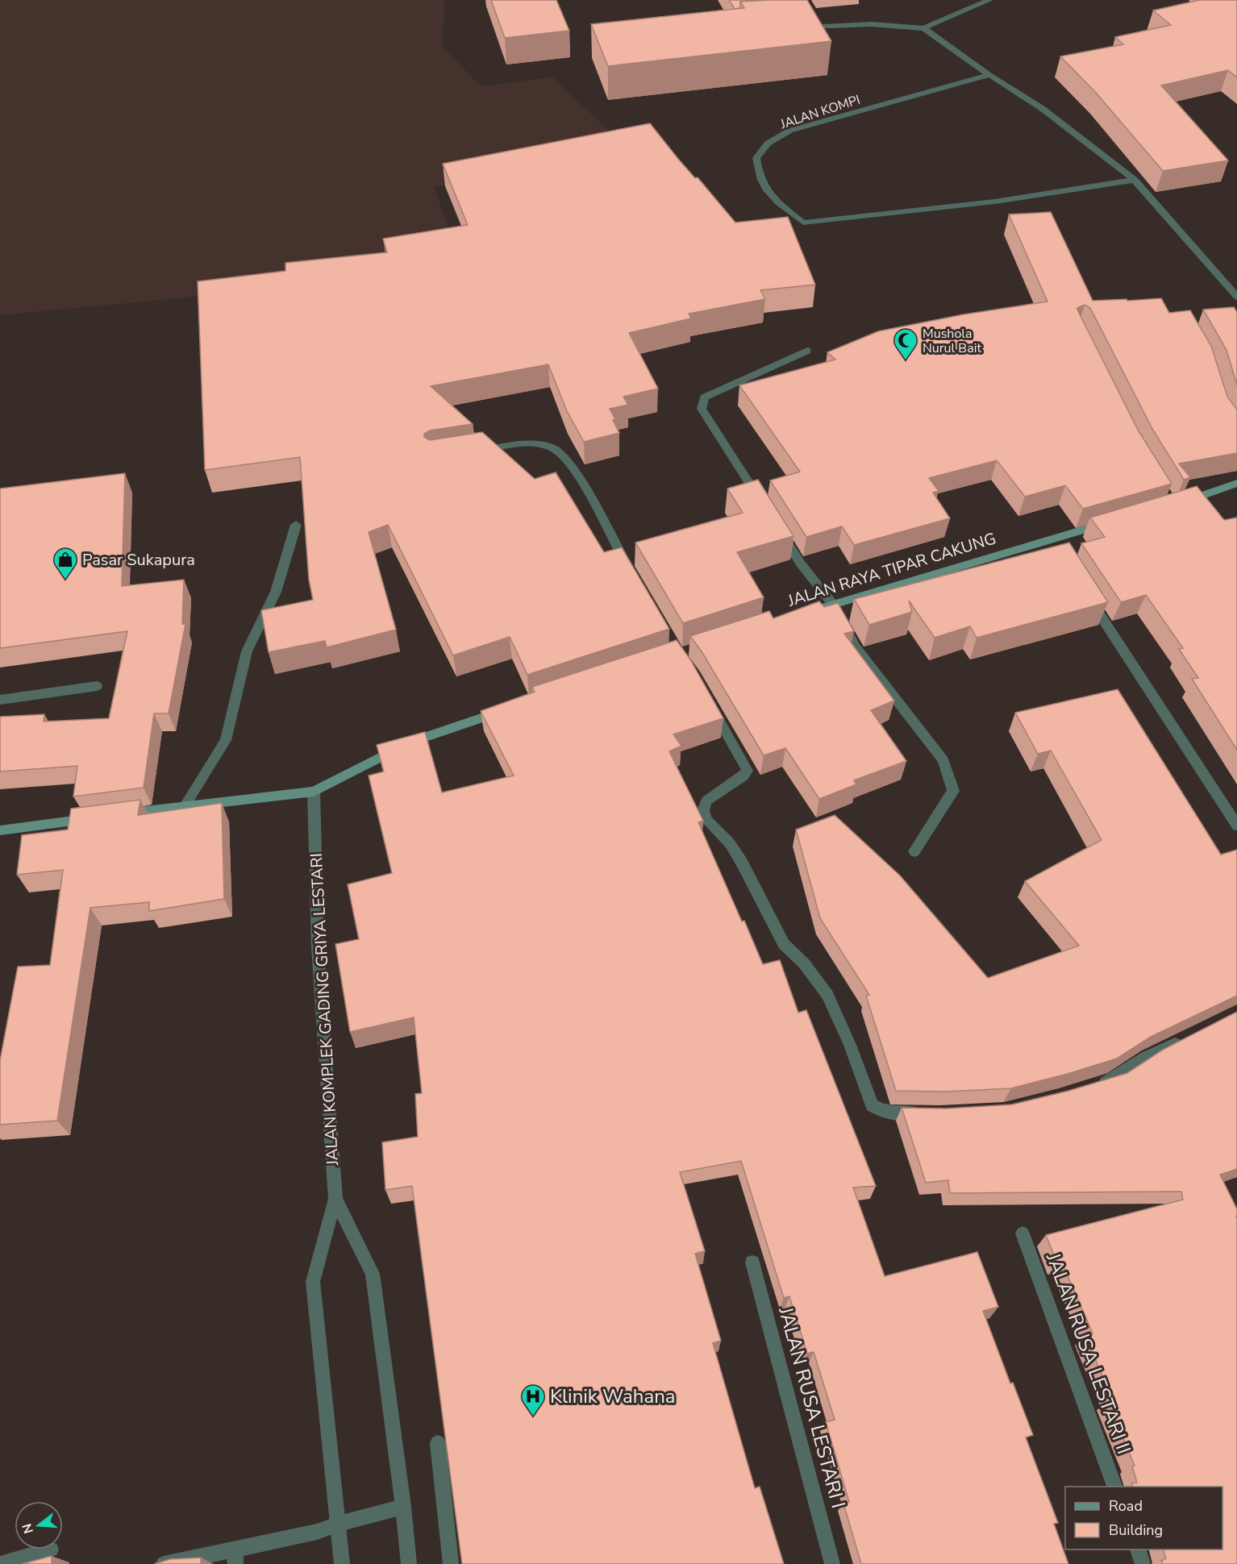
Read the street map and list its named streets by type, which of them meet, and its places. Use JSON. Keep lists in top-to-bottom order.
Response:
{
  "streets": {
    "street": [
      "JALAN KOMPI",
      "JALAN RAYA TIPAR CAKUNG",
      "JALAN KOMPLEK GADING GRIYA LESTARI",
      "JALAN RUSA LESTARI II",
      "JALAN RUSA LESTARI I"
    ]
  },
  "places": {
    "mosque": ["Mushola Nurul Bait"],
    "shop": ["Pasar Sukapura"],
    "hospital": ["Klinik Wahana"]
  },
  "legend": ["Road", "Building"],
  "north": "left"
}
